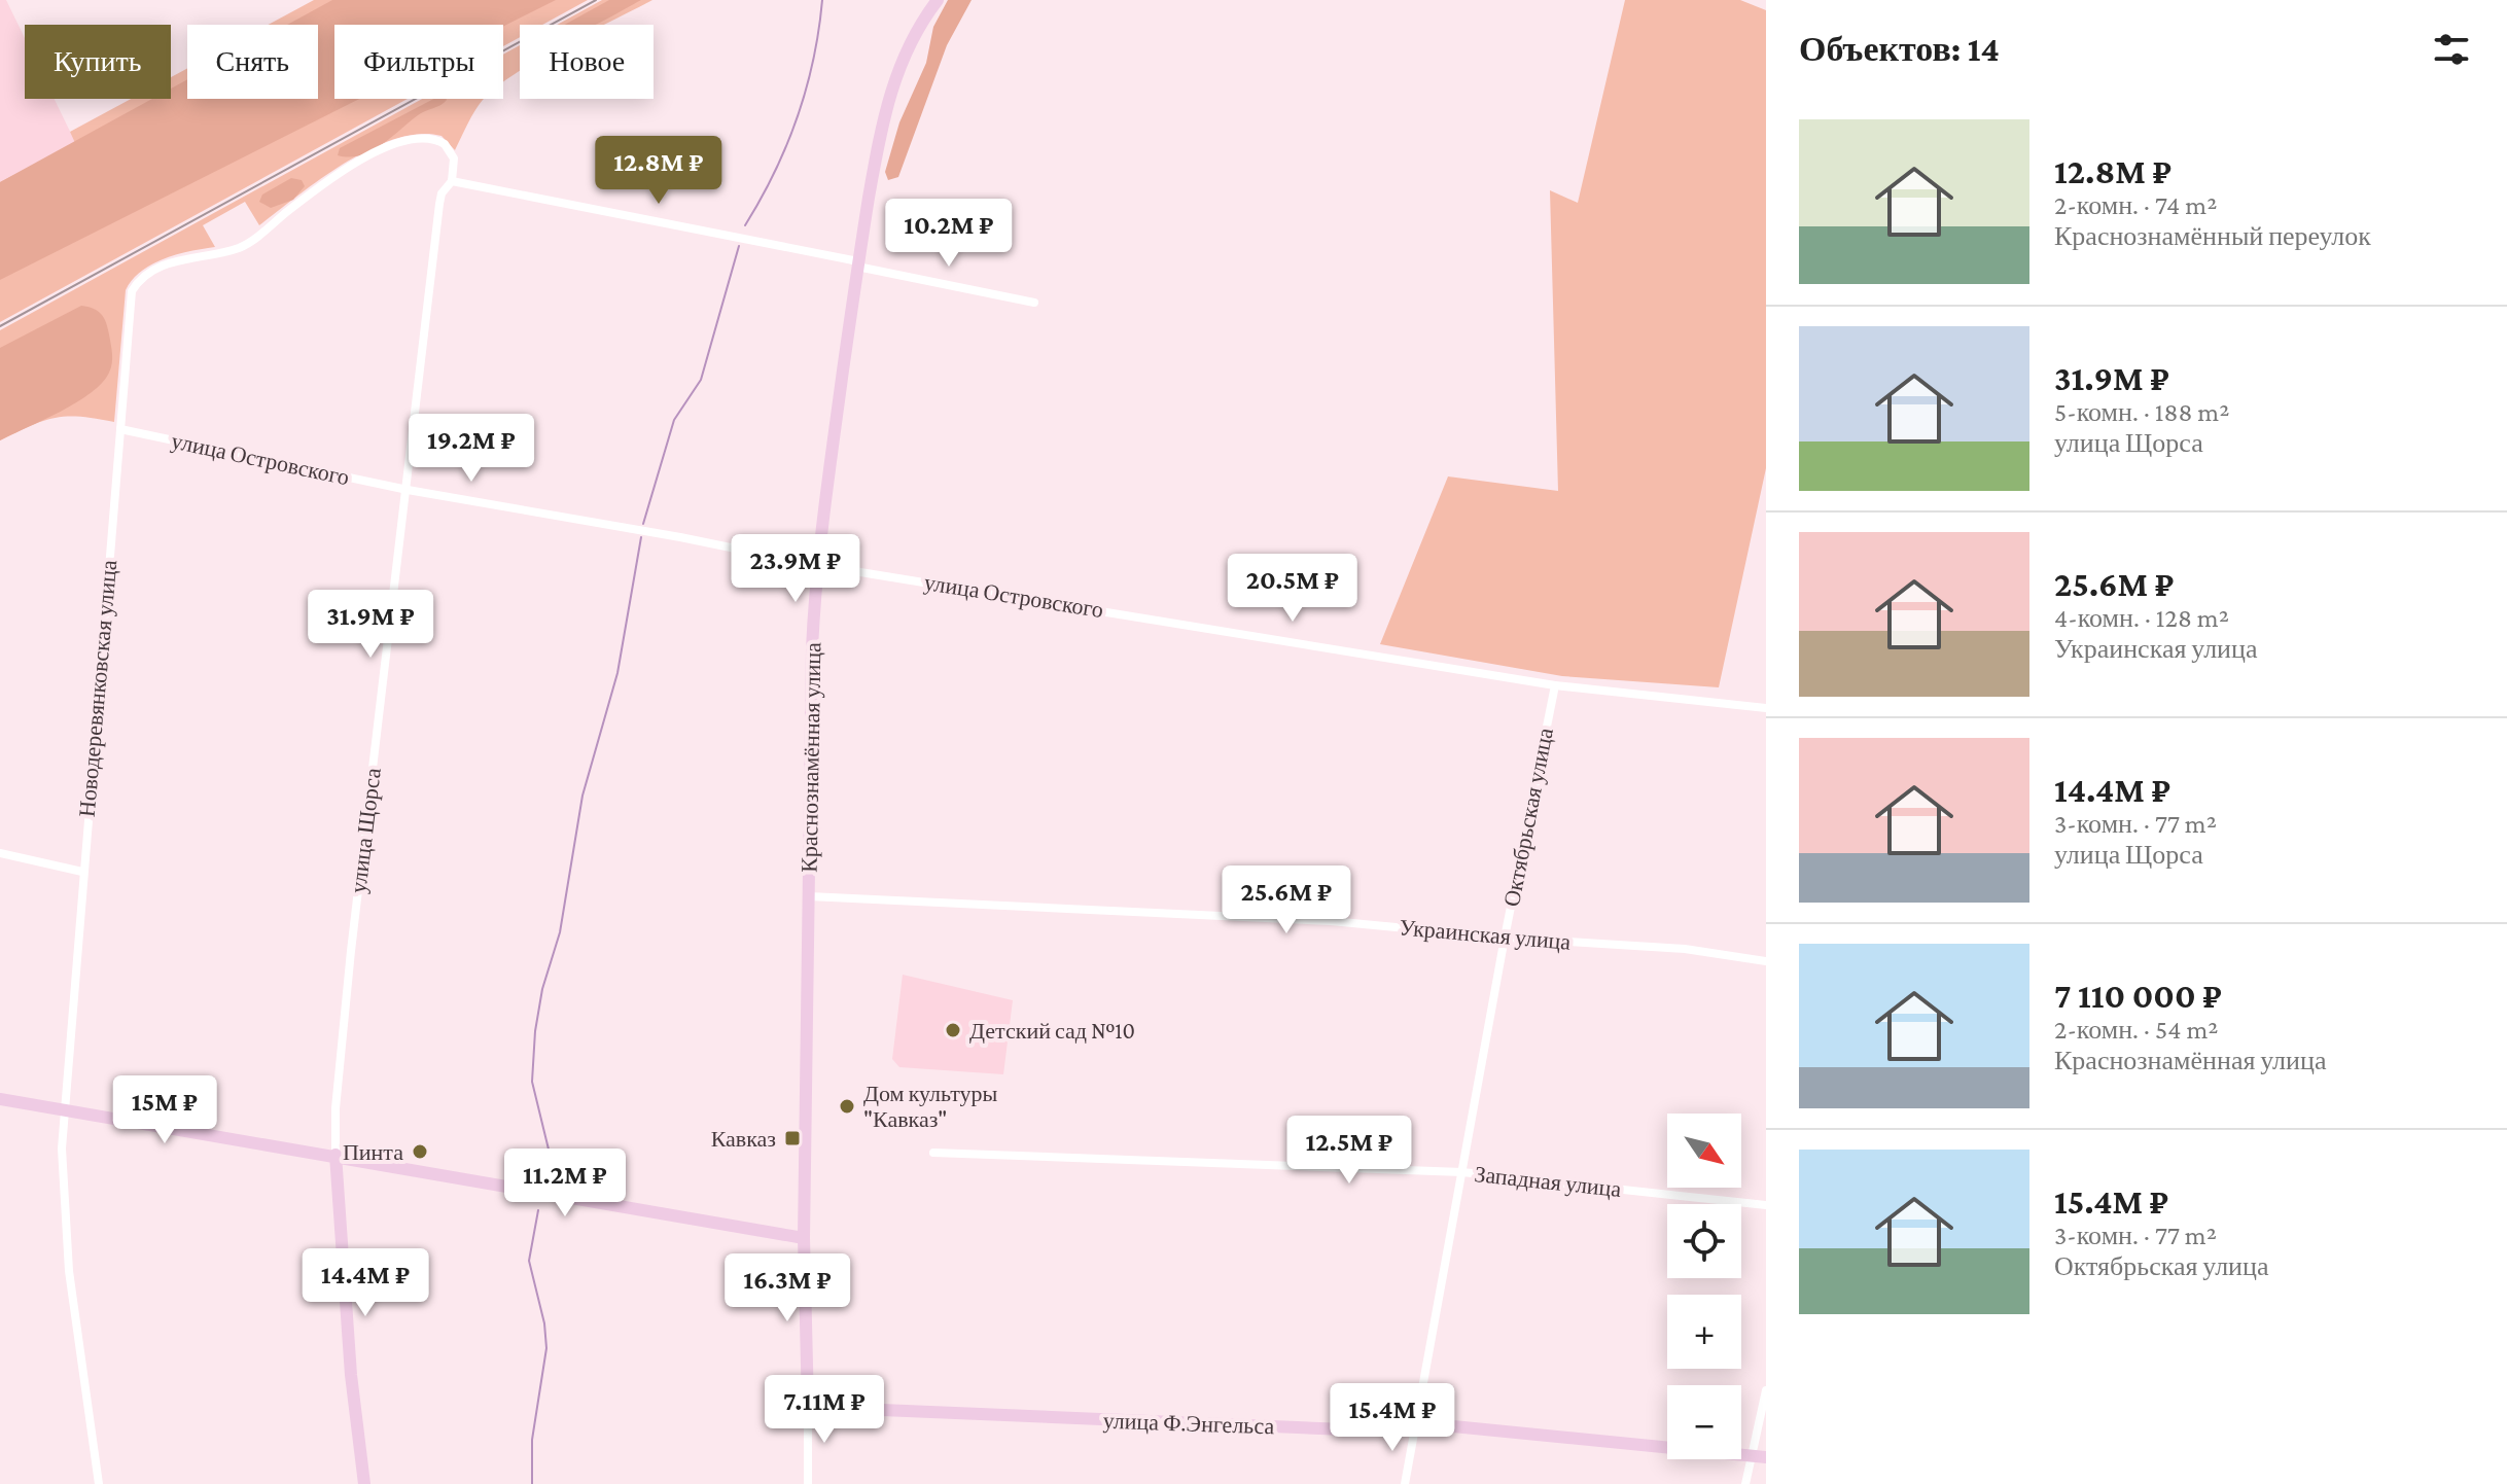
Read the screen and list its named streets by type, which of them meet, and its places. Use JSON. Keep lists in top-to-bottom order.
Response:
{
  "streets": {
    "main road": ["Краснознамённая улица", "улица Щорса", "улица Ф.Энгельса"],
    "street": [
      "улица Островского",
      "Новодеревянковская улица",
      "Октябрьская улица",
      "Украинская улица",
      "Западная улица"
    ]
  },
  "crossings": [
    ["улица Островского", "Новодеревянковская улица"],
    ["улица Островского", "Краснознамённая улица"],
    ["улица Островского", "Октябрьская улица"],
    ["улица Островского", "улица Щорса"],
    ["Новодеревянковская улица", "улица Щорса"],
    ["Краснознамённая улица", "Украинская улица"],
    ["Краснознамённая улица", "улица Ф.Энгельса"],
    ["Октябрьская улица", "Украинская улица"],
    ["Октябрьская улица", "Западная улица"],
    ["Октябрьская улица", "улица Ф.Энгельса"]
  ],
  "places": {
    "other": ["Детский сад №10", "Дом культуры \"Кавказ\"", "Пинта"],
    "transit": ["Кавказ"]
  },
  "north": "bottom right",
  "page": {
    "heading": "Объектов: 14",
    "chip": [
      "Купить",
      "Снять",
      "Фильтры",
      "Новое"
    ],
    "list": [
      {
        "name": "12.8M ₽",
        "note": "2-комн. · 74 m² · Краснознамённый переулок"
      },
      {
        "name": "31.9M ₽",
        "note": "5-комн. · 188 m² · улица Щорса"
      },
      {
        "name": "25.6M ₽",
        "note": "4-комн. · 128 m² · Украинская улица"
      },
      {
        "name": "14.4M ₽",
        "note": "3-комн. · 77 m² · улица Щорса"
      },
      {
        "name": "7 110 000 ₽",
        "note": "2-комн. · 54 m² · Краснознамённая улица"
      },
      {
        "name": "15.4M ₽",
        "note": "3-комн. · 77 m² · Октябрьская улица"
      }
    ],
    "price": [
      "12.8M ₽",
      "10.2M ₽",
      "19.2M ₽",
      "23.9M ₽",
      "20.5M ₽",
      "31.9M ₽",
      "25.6M ₽",
      "15M ₽",
      "12.5M ₽",
      "11.2M ₽",
      "14.4M ₽",
      "16.3M ₽",
      "7.11M ₽",
      "15.4M ₽"
    ],
    "map_buttons": ["+", "−"]
  }
}
